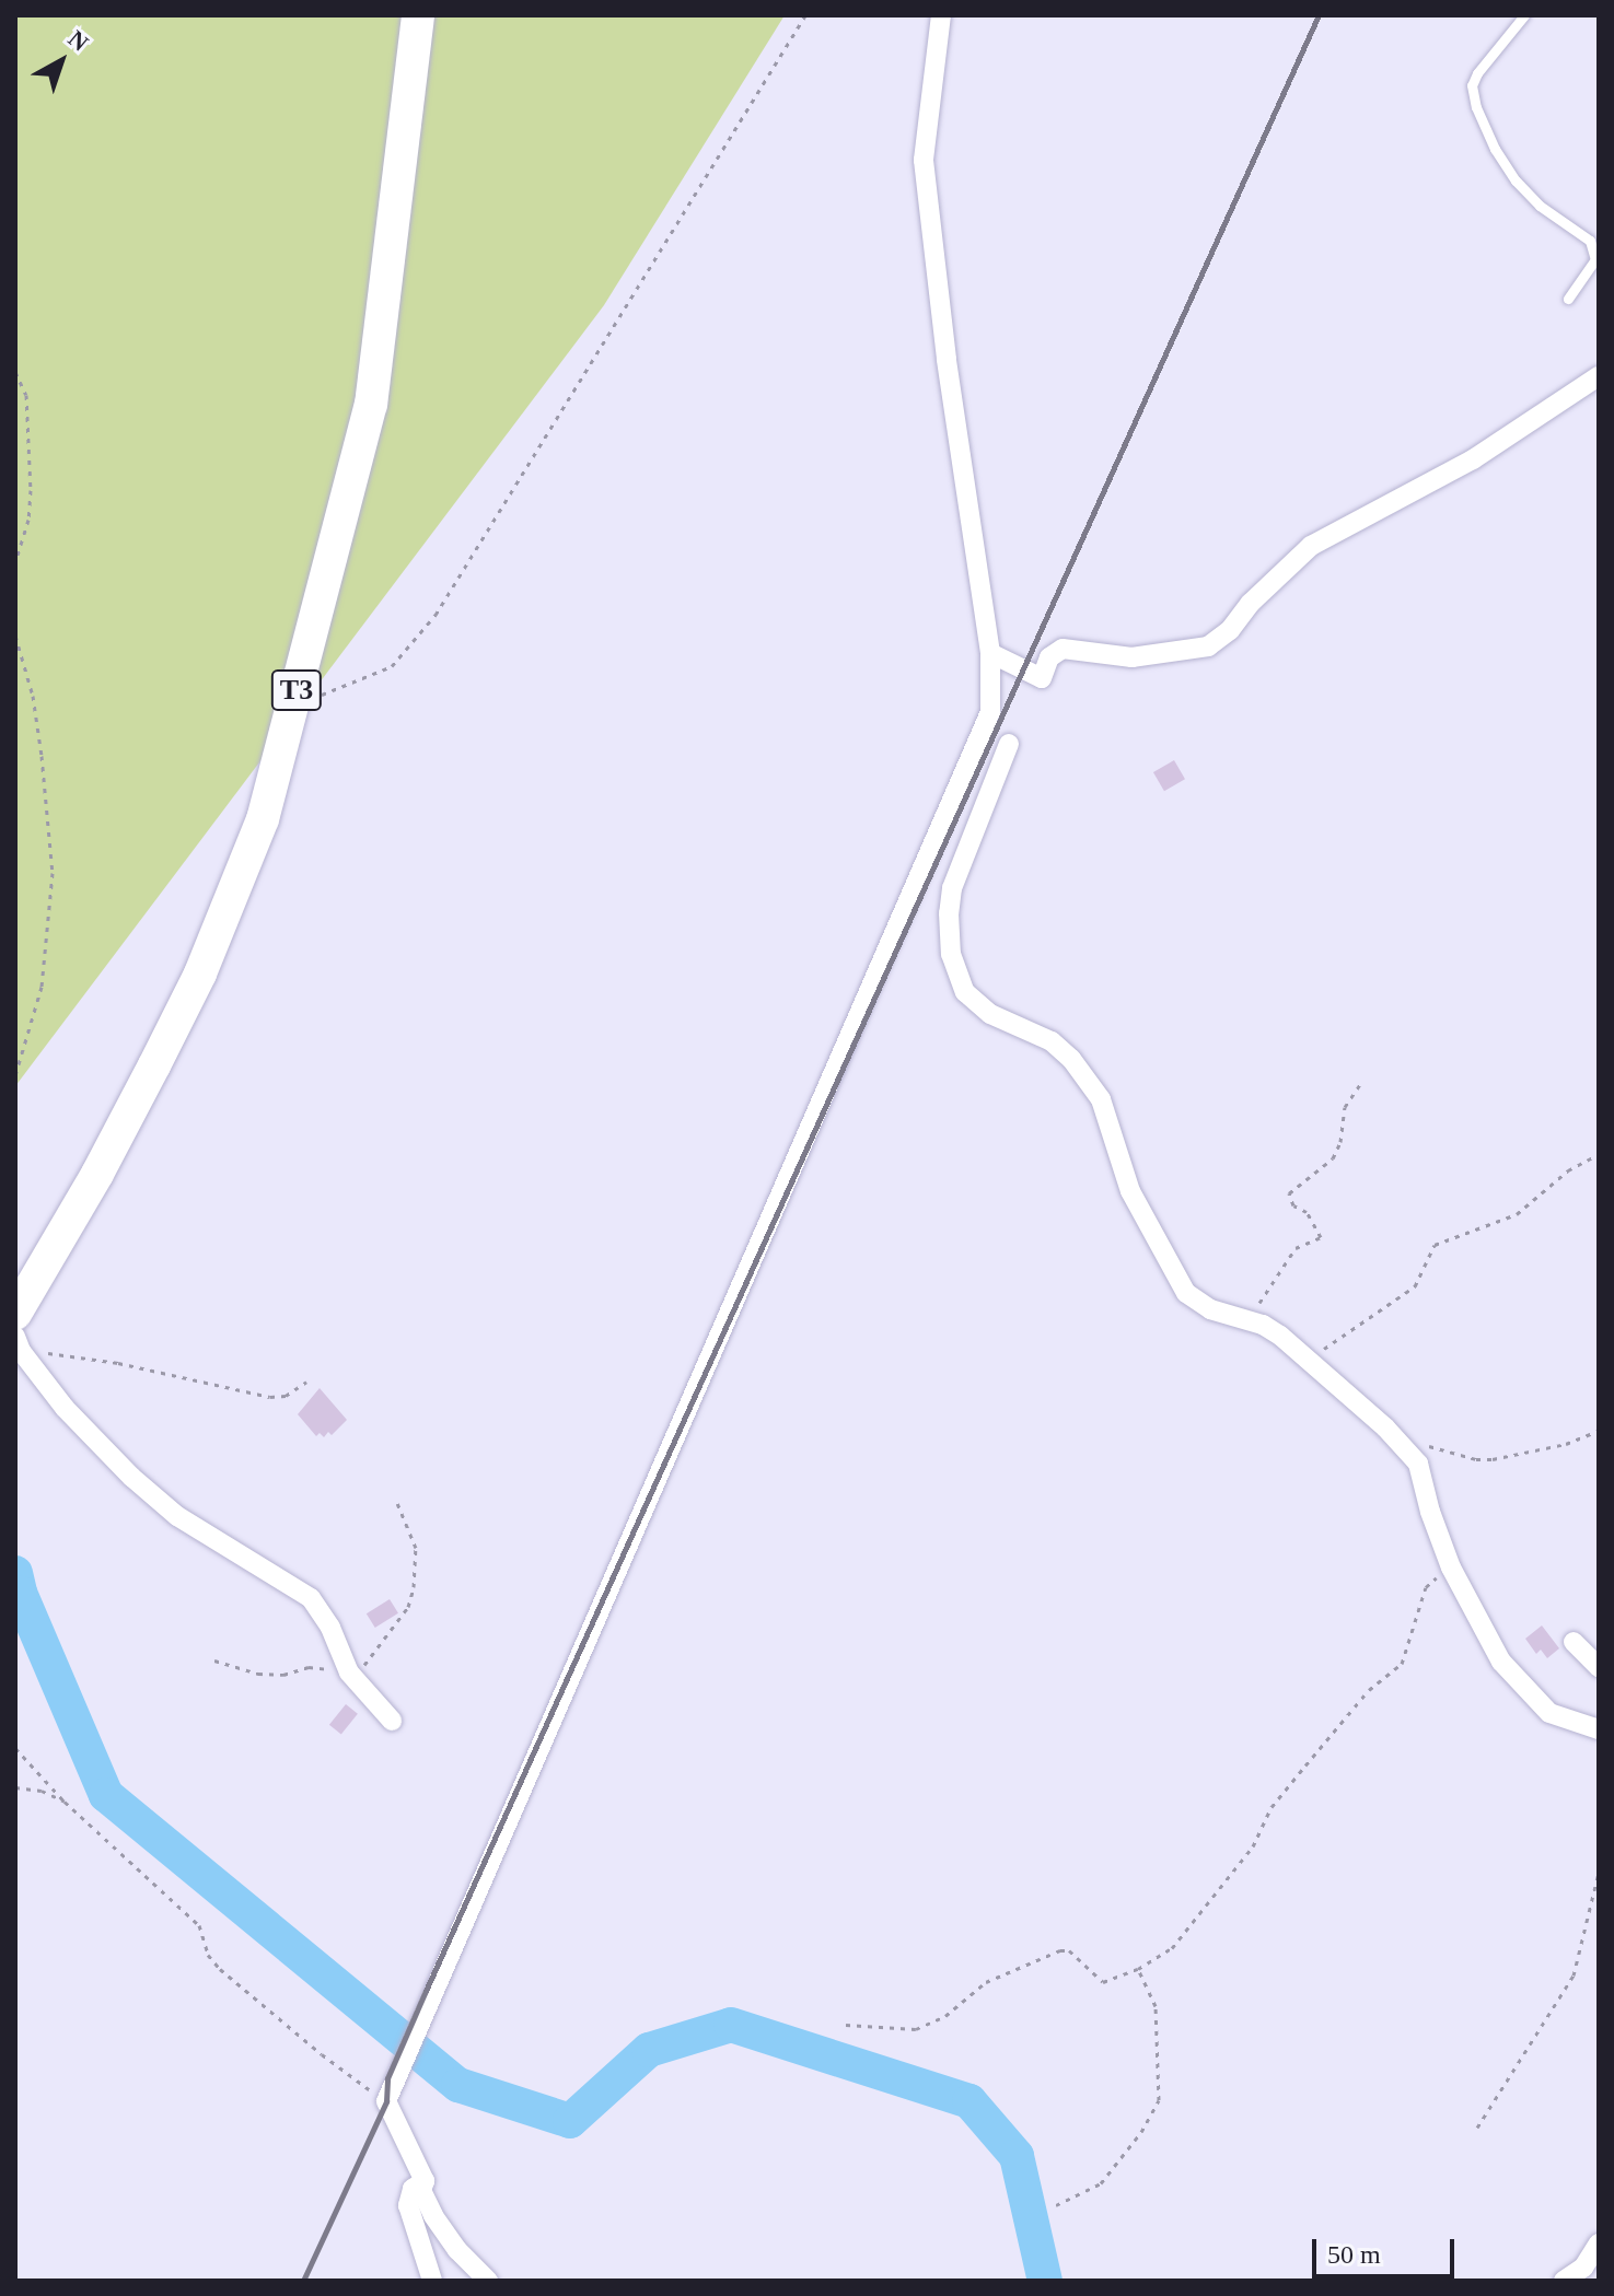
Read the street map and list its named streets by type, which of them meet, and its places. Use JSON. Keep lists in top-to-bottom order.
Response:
{
  "streets": {
    "highway": ["T3"]
  },
  "scale_bar": "50 m",
  "north": "top right"
}
